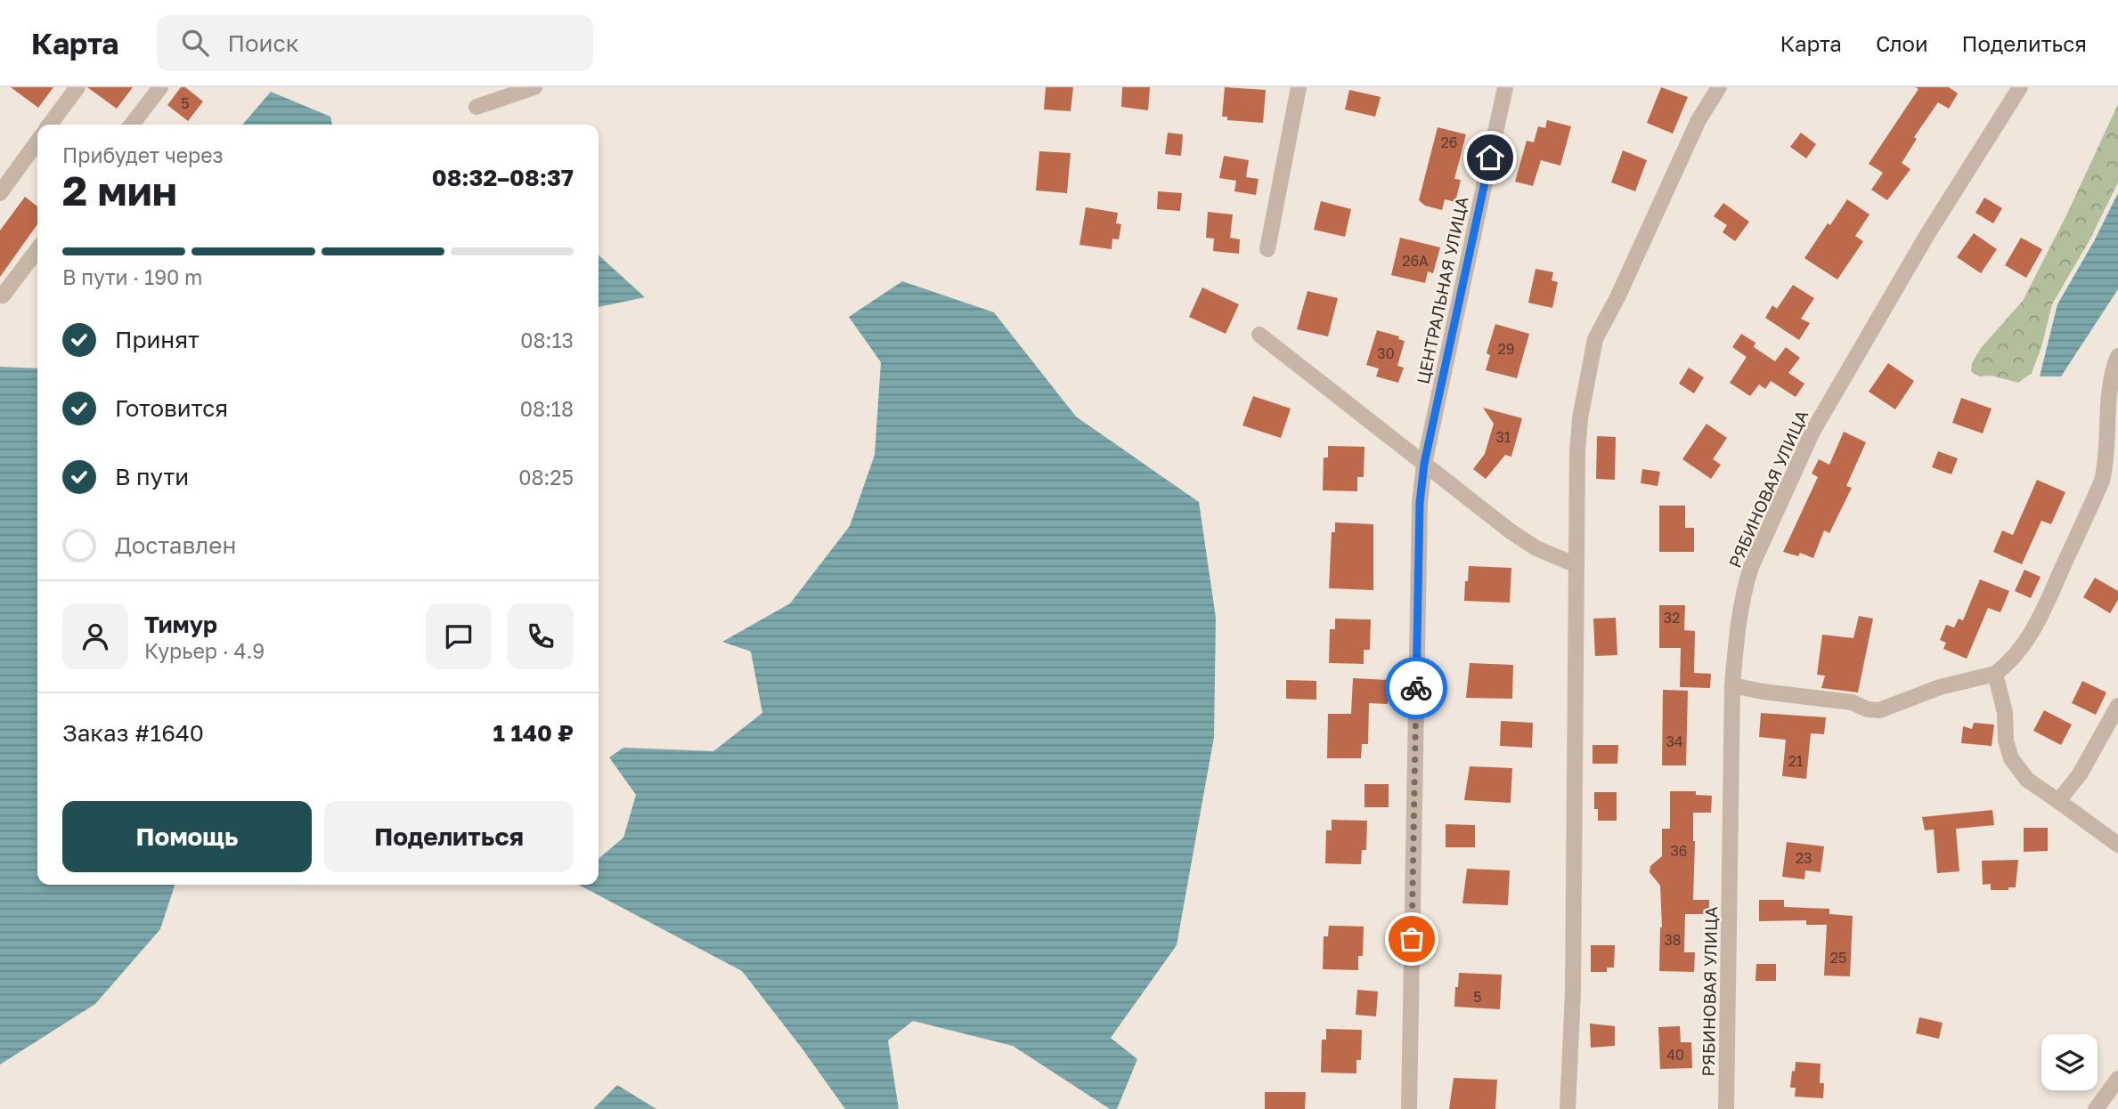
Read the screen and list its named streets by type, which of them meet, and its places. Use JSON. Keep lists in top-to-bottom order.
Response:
{
  "streets": {
    "street": ["ЦЕНТРАЛЬНАЯ УЛИЦА", "РЯБИНОВАЯ УЛИЦА"]
  },
  "house_numbers": [
    "5",
    "26",
    "26А",
    "29",
    "30",
    "31",
    "32",
    "34",
    "21",
    "36",
    "23",
    "38",
    "25",
    "5",
    "40"
  ],
  "page": {
    "header": "Карта",
    "search": "Поиск",
    "nav": ["Карта", "Слои", "Поделиться"],
    "heading": ["2 мин", "Прибудет через", "08:32–08:37"],
    "panel": [
      "Тимур",
      "Курьер · 4.9",
      "Заказ #1640",
      "1 140 ₽"
    ],
    "bar": "В пути · 190 m",
    "list": [
      ["Принят", "08:13"],
      ["Готовится", "08:18"],
      ["В пути", "08:25"],
      "Доставлен"
    ],
    "buttons": ["Помощь", "Поделиться"]
  }
}
